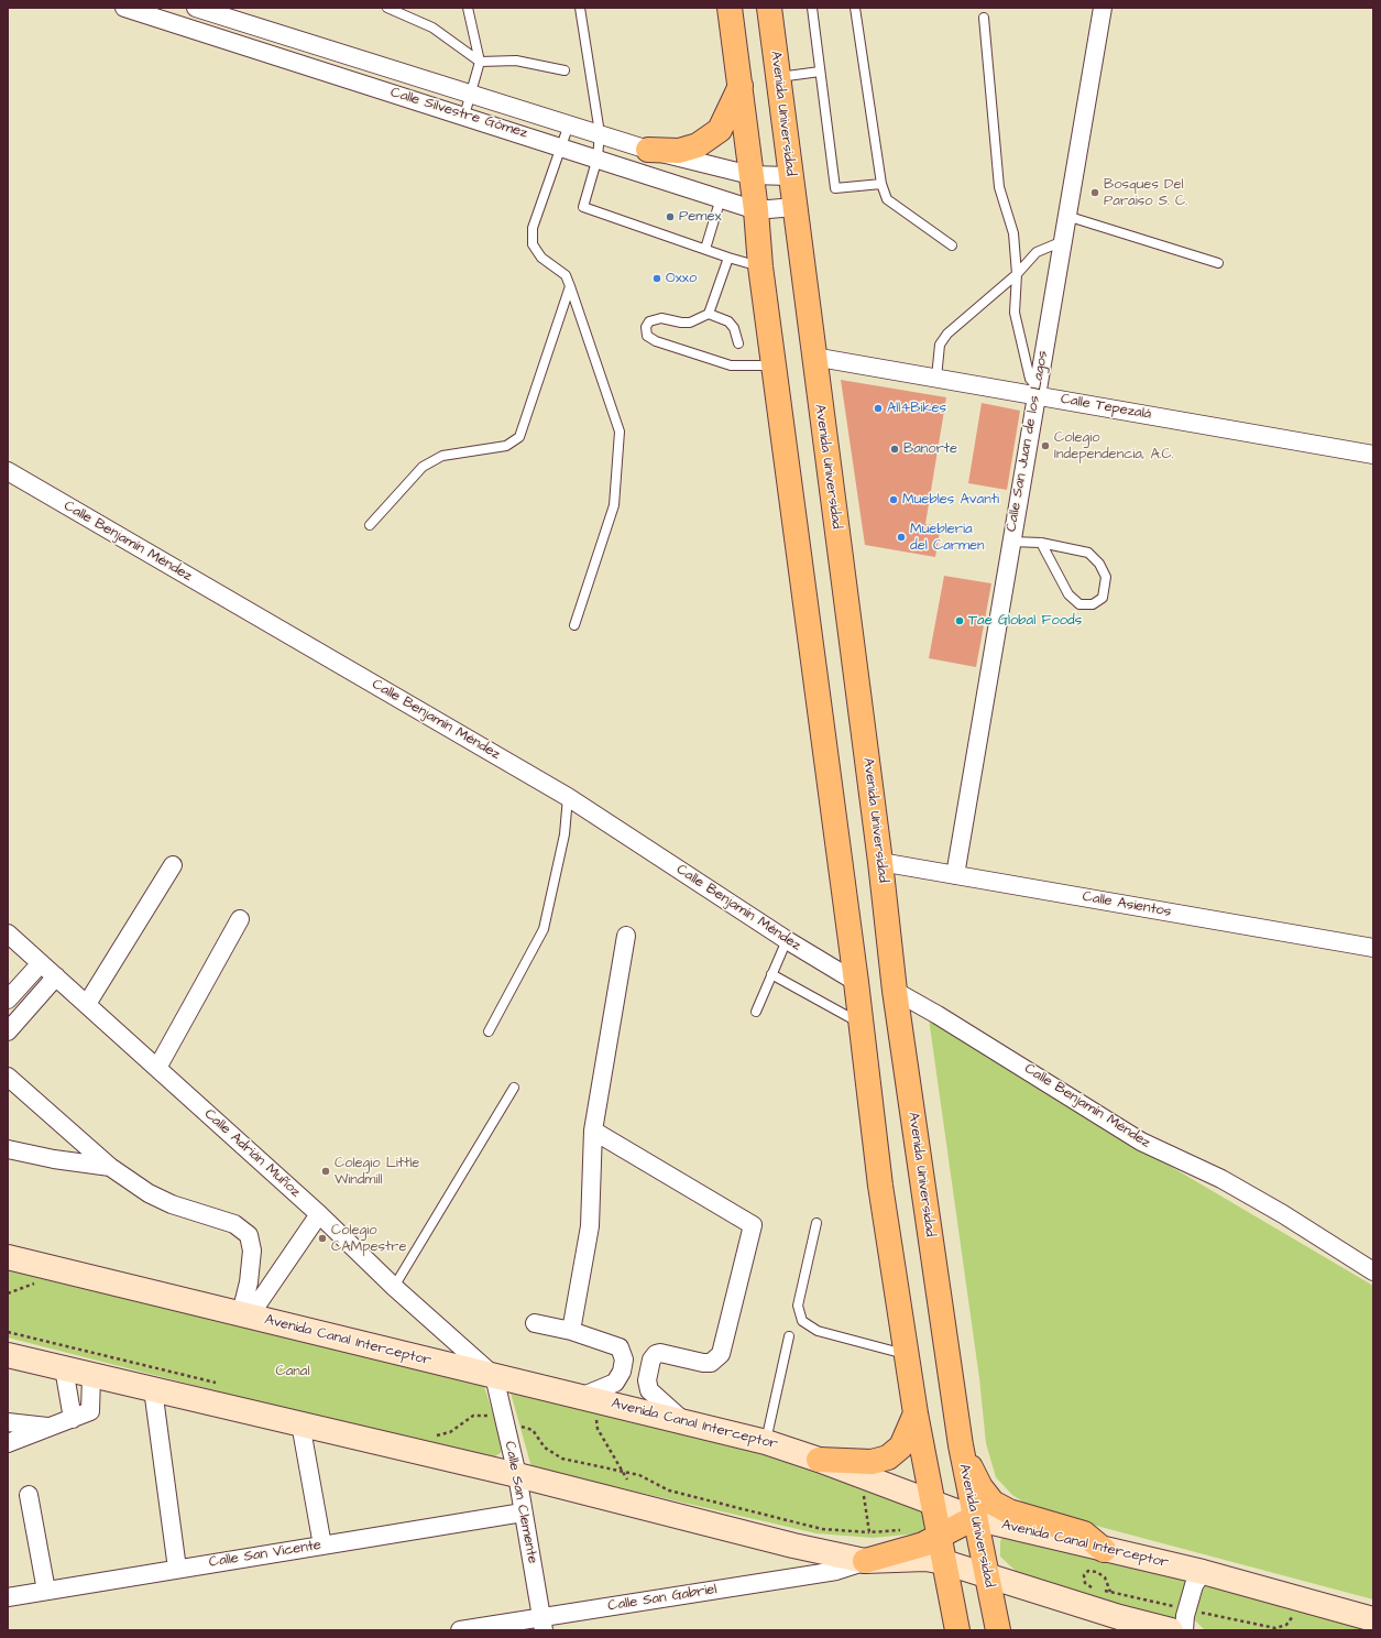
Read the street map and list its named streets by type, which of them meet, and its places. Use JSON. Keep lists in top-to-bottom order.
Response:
{
  "streets": {
    "main road": ["Avenida Universidad"],
    "street": [
      "Calle Silvestre Gómez",
      "Calle Tepezalá",
      "Calle San Juan de los Lagos",
      "Calle Benjamín Méndez",
      "Calle Asientos",
      "Calle Adrián Muñoz",
      "Avenida Canal Interceptor",
      "Calle San Clemente",
      "Calle San Vicente",
      "Calle San Gabriel"
    ]
  },
  "crossings": [
    ["Calle Silvestre Gómez", "Avenida Universidad"],
    ["Avenida Universidad", "Calle Tepezalá"],
    ["Avenida Universidad", "Calle Benjamín Méndez"],
    ["Avenida Universidad", "Calle Asientos"],
    ["Avenida Universidad", "Avenida Canal Interceptor"],
    ["Calle Tepezalá", "Calle San Juan de los Lagos"],
    ["Calle San Juan de los Lagos", "Calle Asientos"],
    ["Calle Adrián Muñoz", "Avenida Canal Interceptor"],
    ["Calle Adrián Muñoz", "Calle San Clemente"],
    ["Avenida Canal Interceptor", "Calle San Clemente"],
    ["Calle San Clemente", "Calle San Vicente"],
    ["Calle San Clemente", "Calle San Gabriel"]
  ],
  "parks": ["Canal"],
  "places": [
    "Bosques Del Paraiso S. C.",
    "Pemex",
    "Oxxo",
    "All4Bikes",
    "Colegio Independencia, A.C.",
    "Banorte",
    "Muebles Avanti",
    "Mueblería del Carmen",
    "Tae Global Foods",
    "Colegio Little Windmill",
    "Colegio CAMpestre"
  ]
}
